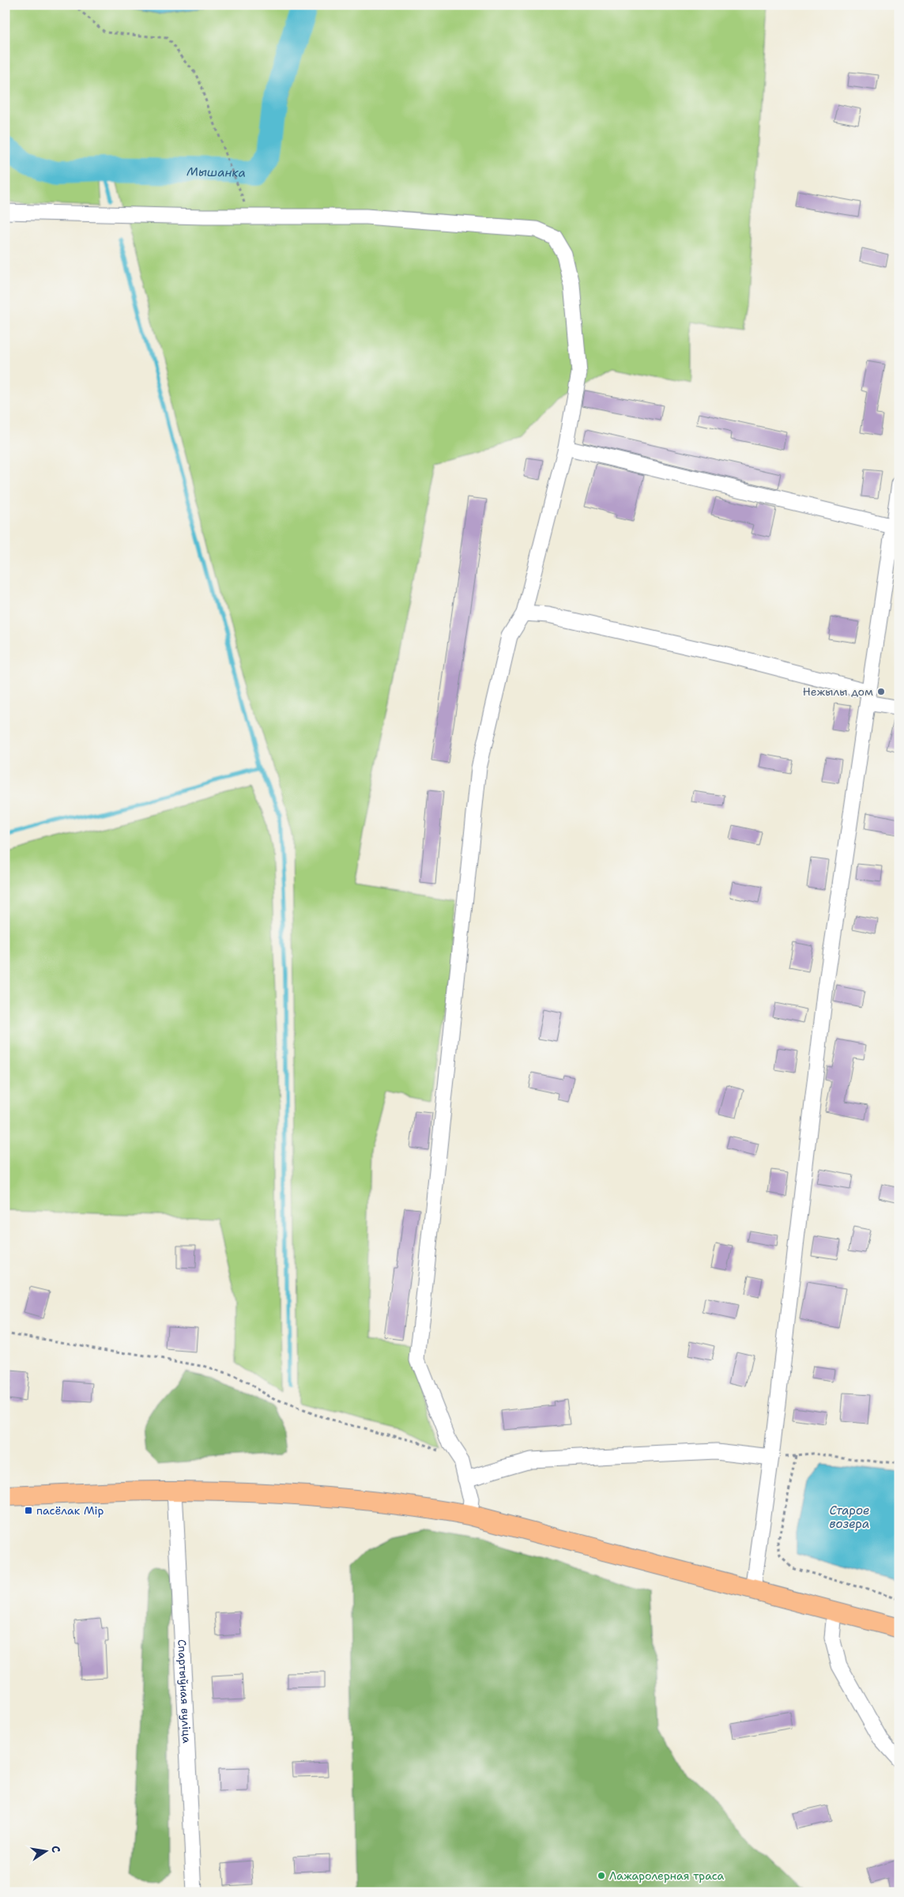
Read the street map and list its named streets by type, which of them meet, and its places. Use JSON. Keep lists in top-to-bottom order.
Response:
{
  "streets": {
    "street": ["Спартыўная вуліца"]
  },
  "water": ["Мышанка", "Старое возера"],
  "places": {
    "other": ["Нежылы дом", "Лажаролерная траса"],
    "transit": ["пасёлак Мір"]
  },
  "north": "right"
}
